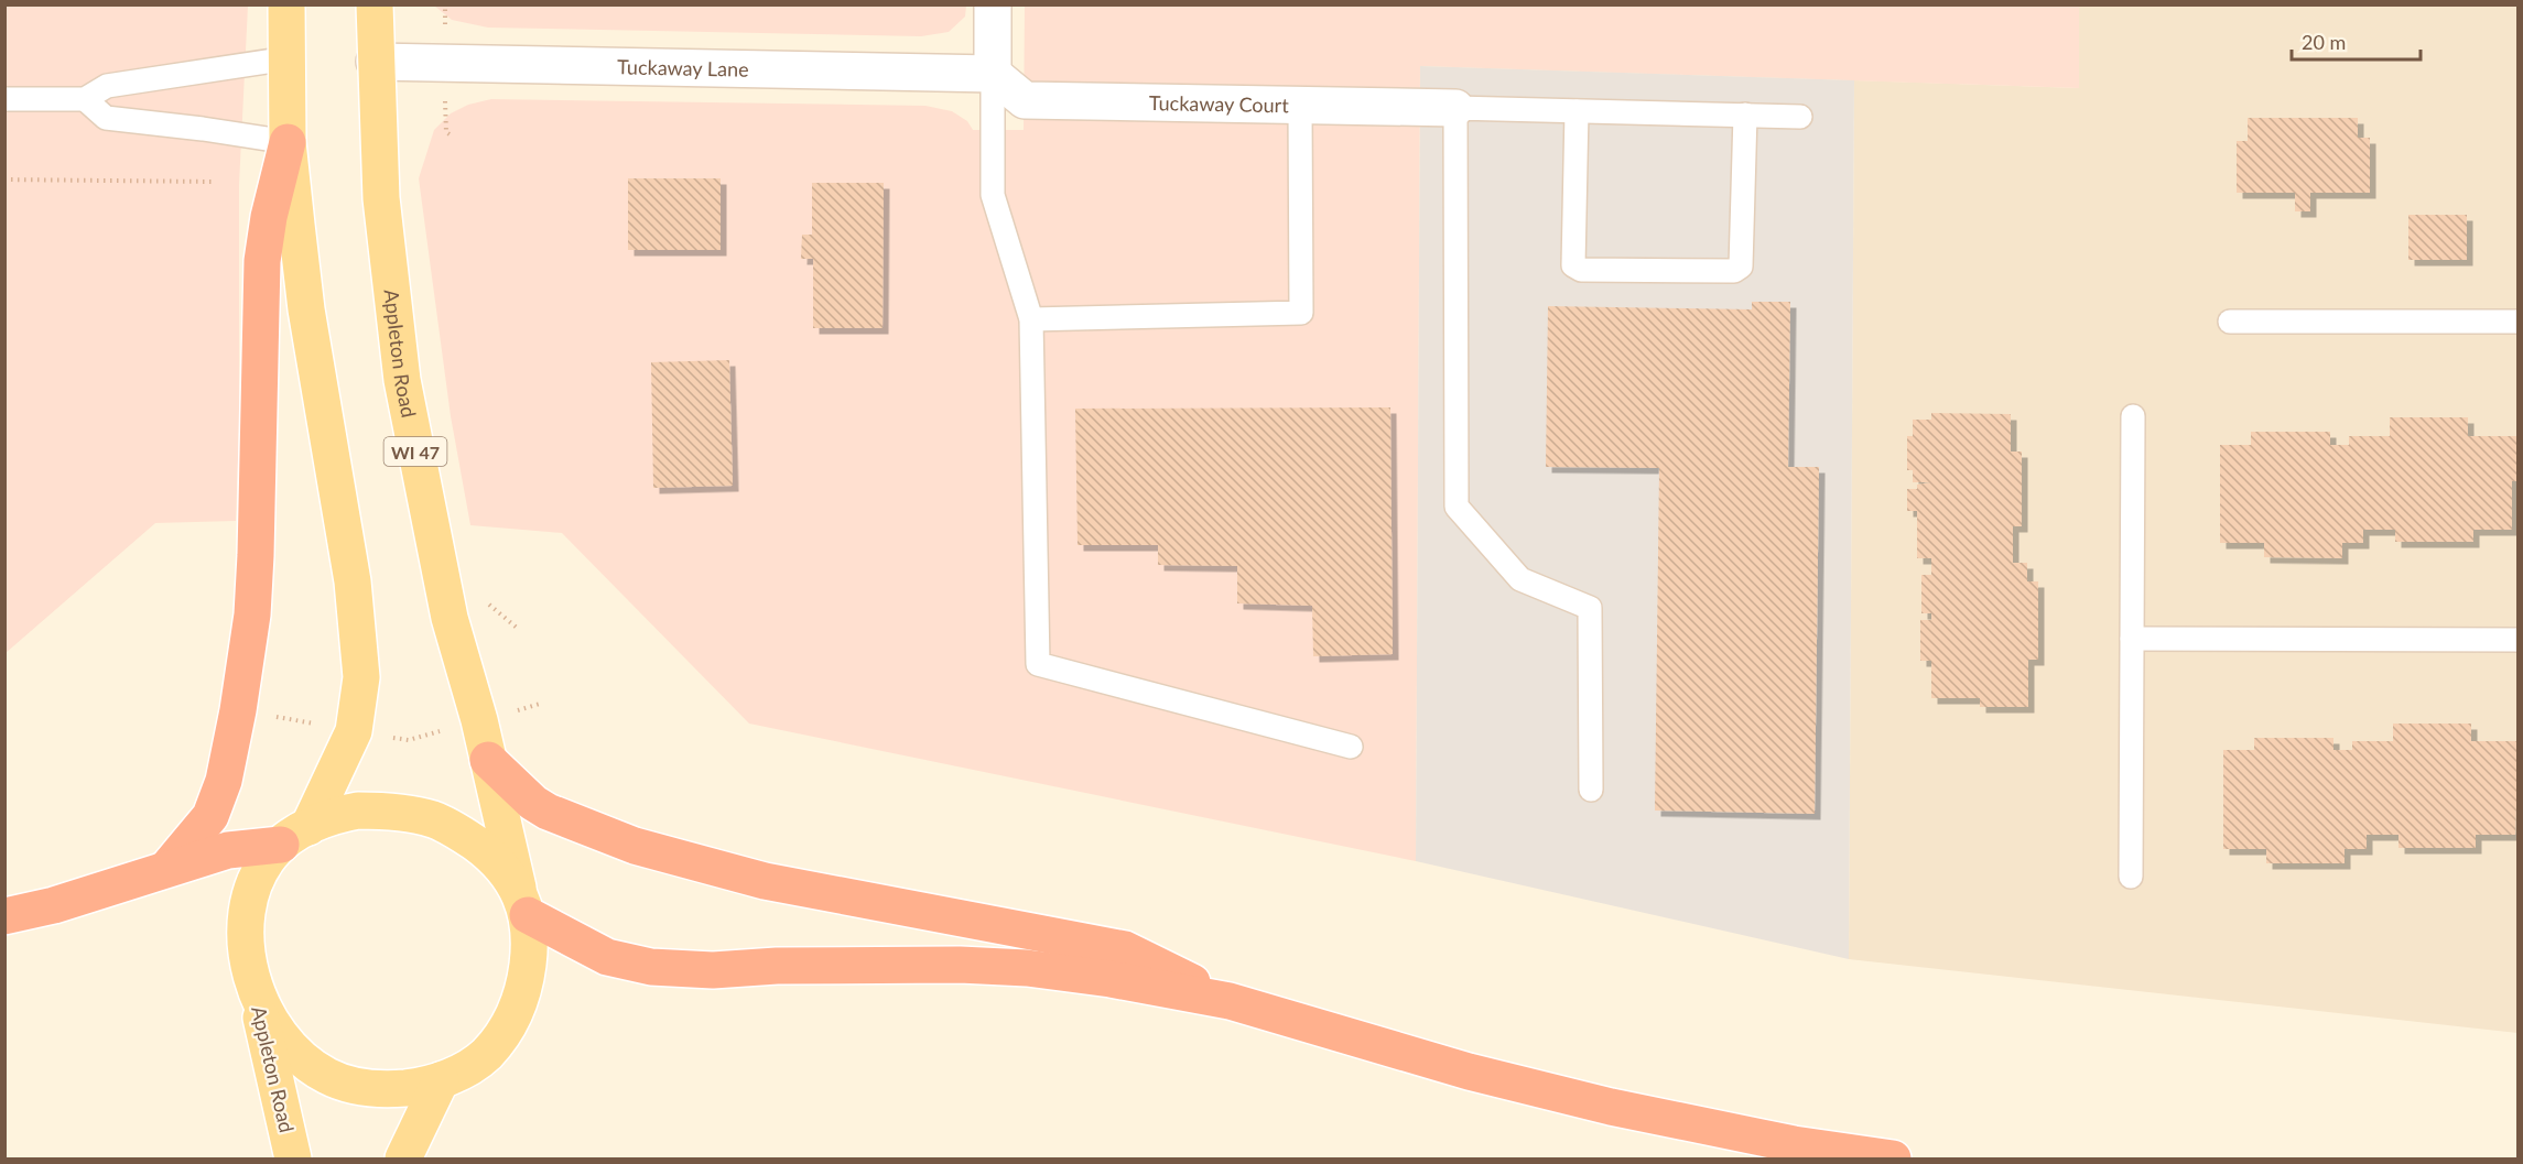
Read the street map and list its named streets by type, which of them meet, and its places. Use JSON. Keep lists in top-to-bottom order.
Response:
{
  "streets": {
    "main road": ["Appleton Road", "WI 47"],
    "street": ["Tuckaway Lane", "Tuckaway Court"]
  },
  "crossings": [
    ["Tuckaway Lane", "Tuckaway Court"],
    ["Tuckaway Lane", "Appleton Road"]
  ],
  "scale_bar": "20 m"
}
